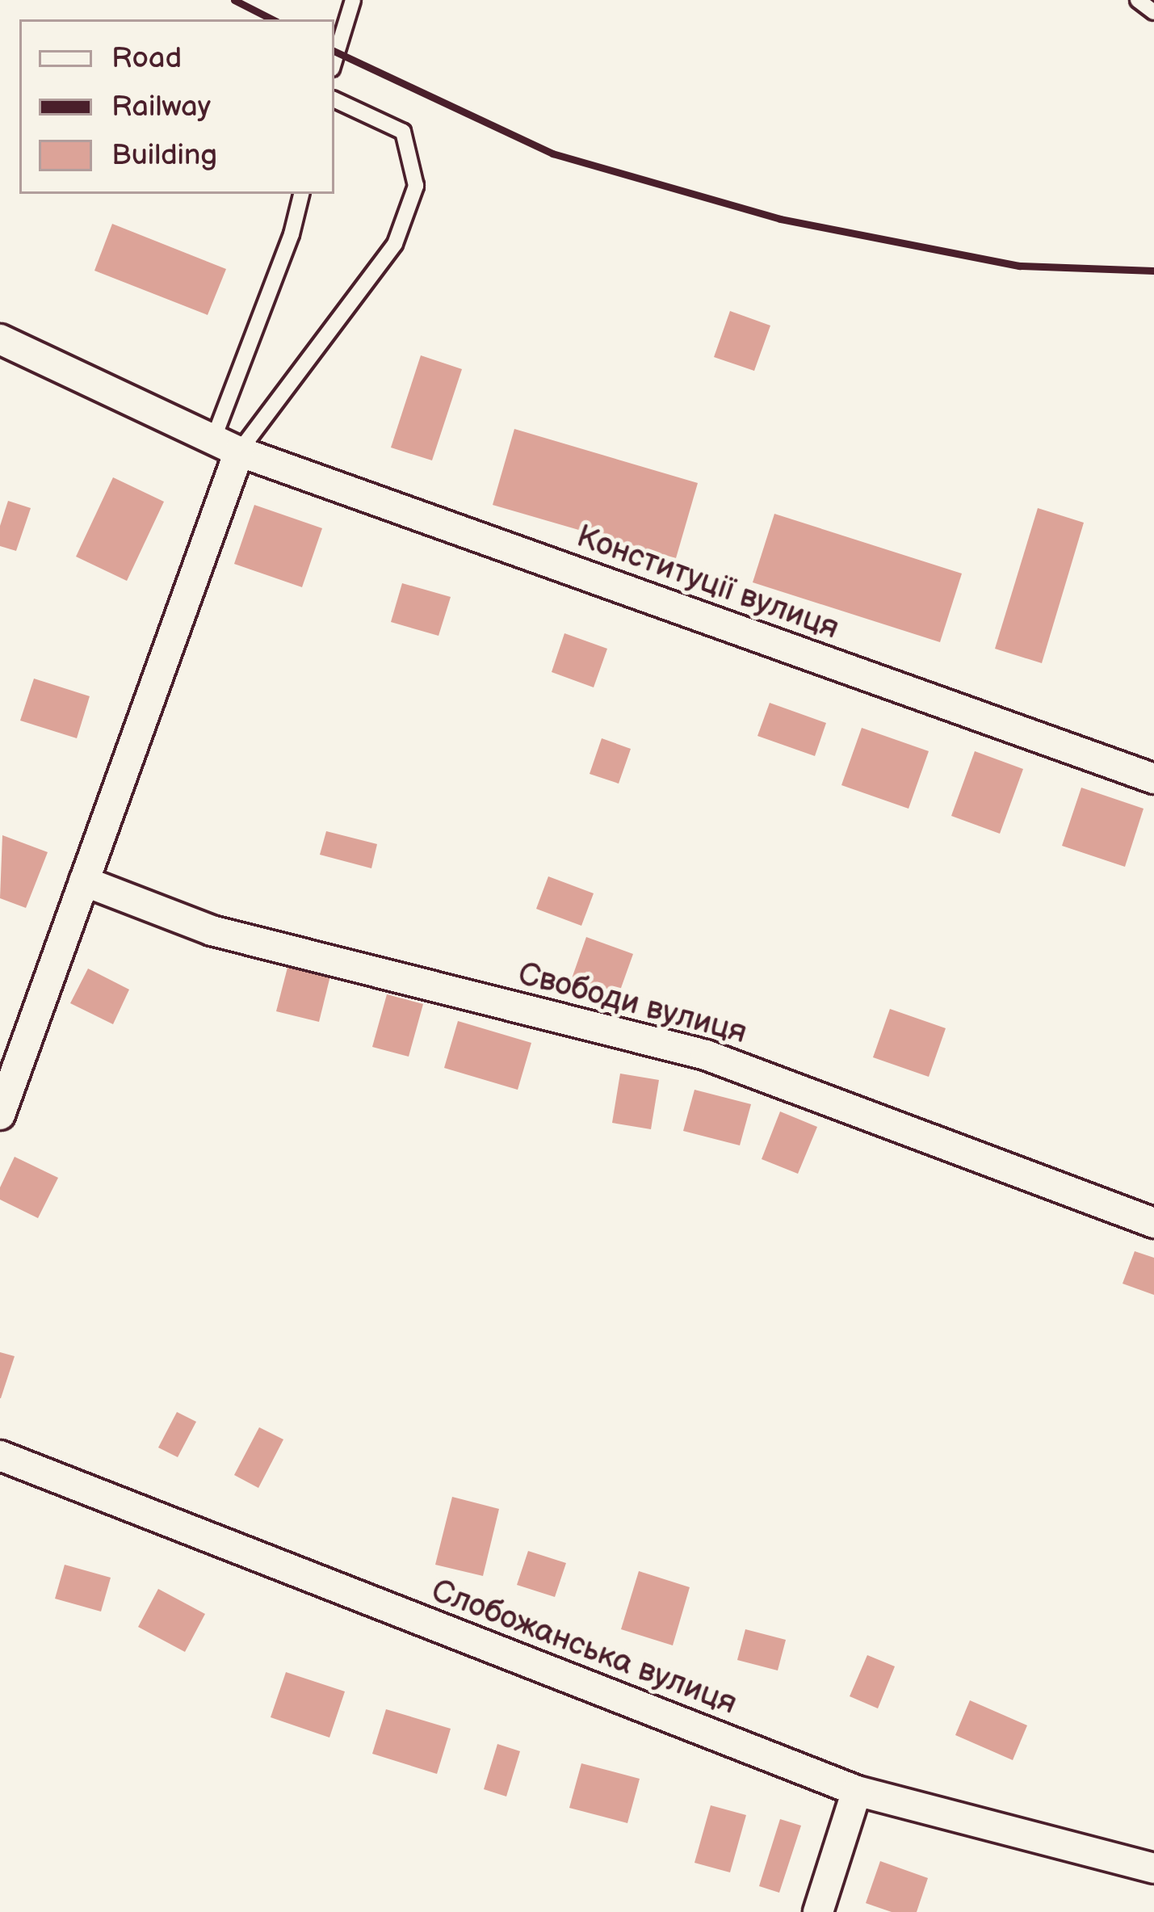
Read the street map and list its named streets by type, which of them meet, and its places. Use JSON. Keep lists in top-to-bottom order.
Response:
{
  "streets": {
    "street": ["Конституції вулиця", "Свободи вулиця", "Слобожанська вулиця"]
  },
  "legend": ["Road", "Railway", "Building"]
}
